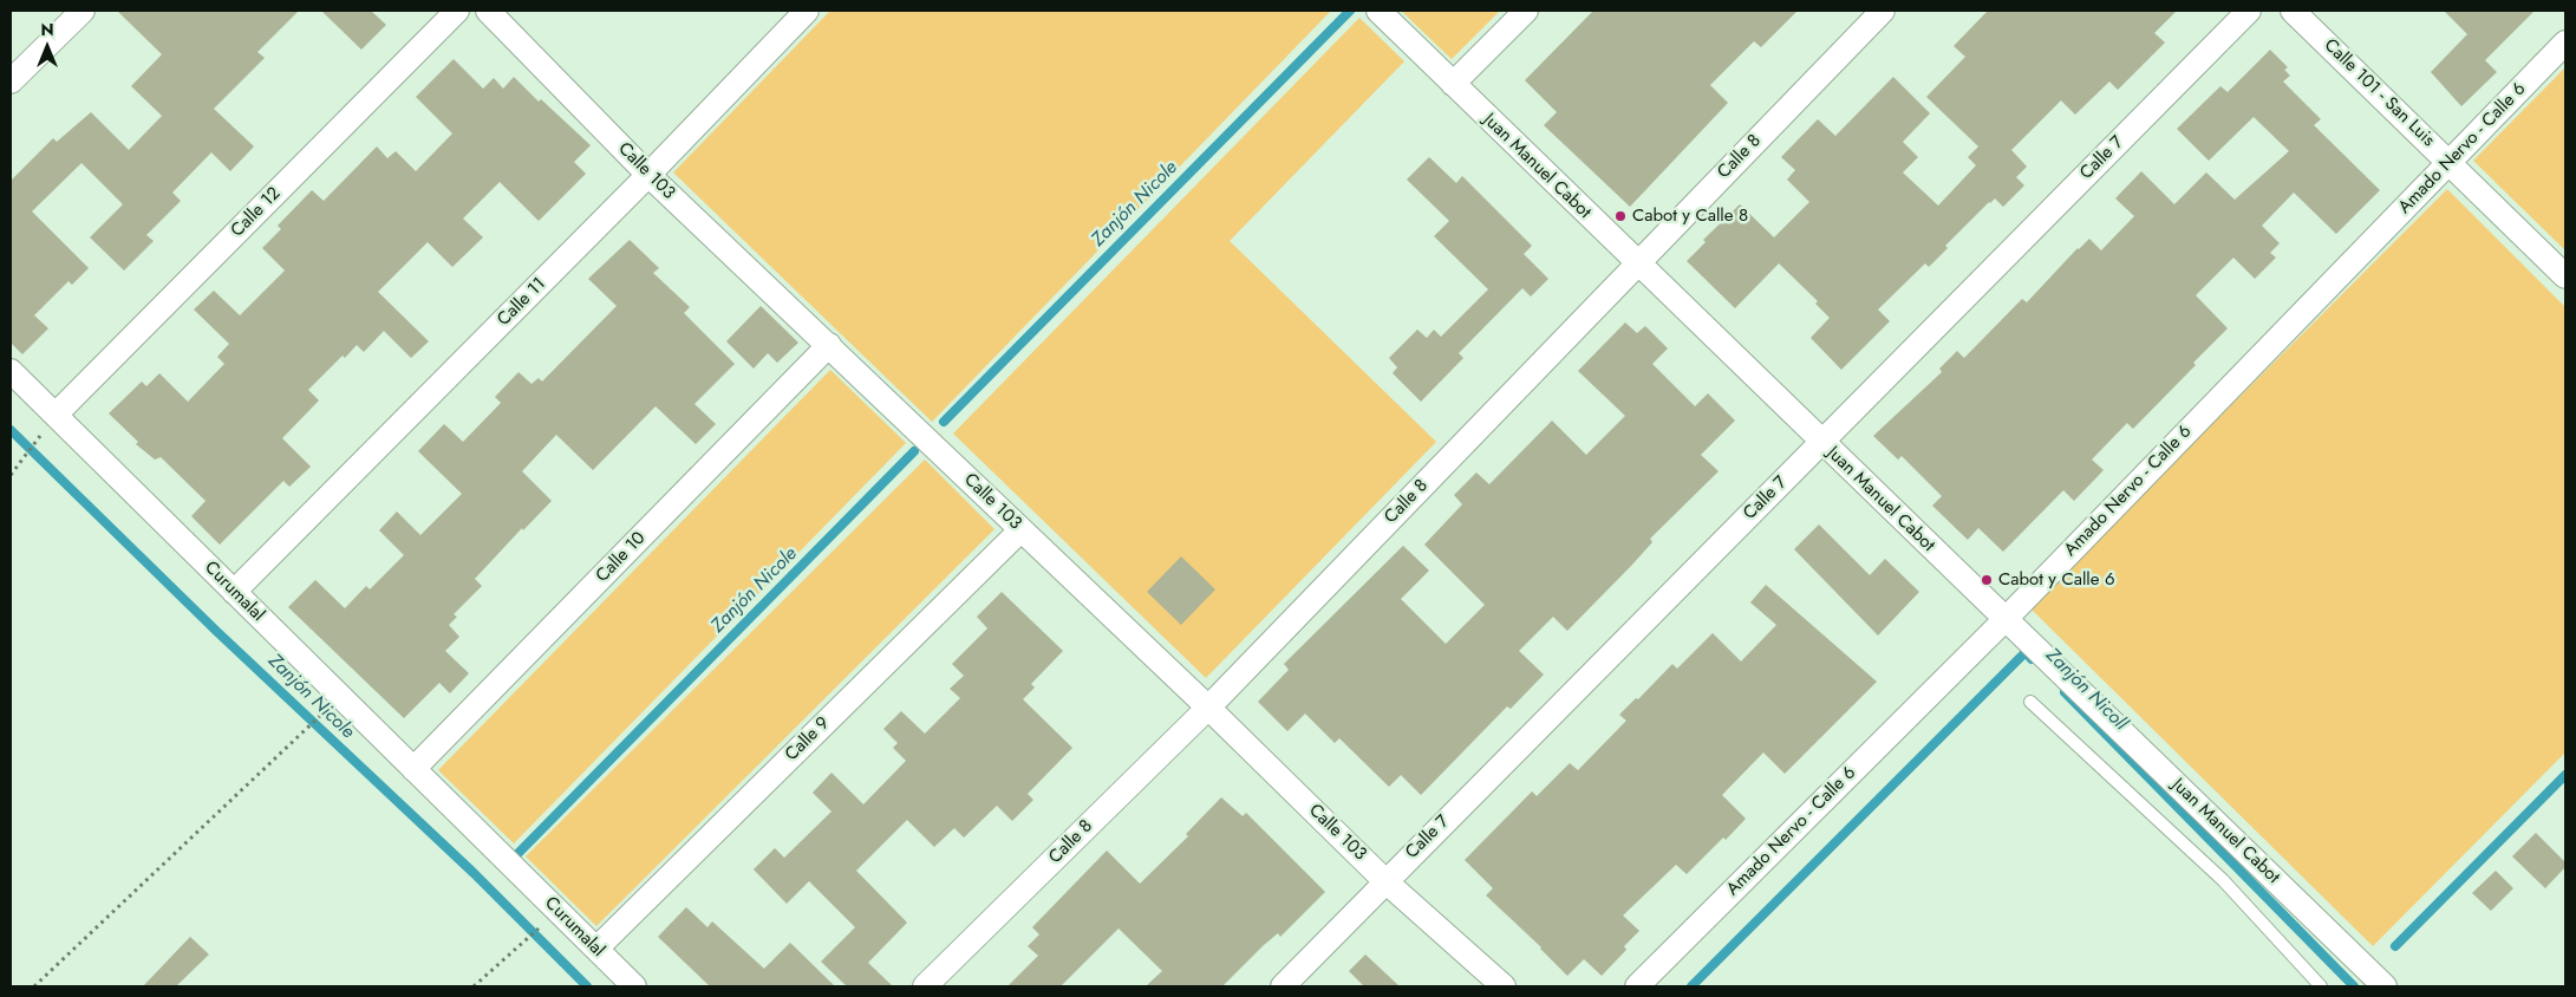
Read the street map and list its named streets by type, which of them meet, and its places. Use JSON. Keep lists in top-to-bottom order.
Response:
{
  "streets": {
    "street": [
      "Calle 101 - San Luis",
      "Amado Nervo - Calle 6",
      "Calle 8",
      "Calle 7",
      "Juan Manuel Cabot",
      "Calle 103",
      "Calle 12",
      "Calle 11",
      "Calle 10",
      "Curumalal",
      "Calle 9"
    ]
  },
  "crossings": [
    ["Calle 101 - San Luis", "Amado Nervo - Calle 6"],
    ["Amado Nervo - Calle 6", "Juan Manuel Cabot"],
    ["Calle 8", "Juan Manuel Cabot"],
    ["Calle 8", "Calle 103"],
    ["Calle 7", "Juan Manuel Cabot"],
    ["Calle 7", "Calle 103"],
    ["Calle 103", "Calle 11"],
    ["Calle 103", "Calle 10"],
    ["Calle 103", "Calle 9"],
    ["Calle 12", "Curumalal"],
    ["Calle 11", "Curumalal"],
    ["Calle 10", "Curumalal"],
    ["Curumalal", "Calle 9"]
  ],
  "water": ["Zanjón Nicole", "Zanjón Nicoll"],
  "places": ["Cabot y Calle 8", "Cabot y Calle 6"],
  "north": "top"
}
